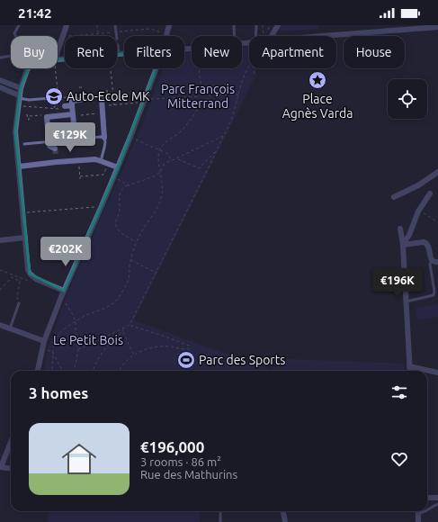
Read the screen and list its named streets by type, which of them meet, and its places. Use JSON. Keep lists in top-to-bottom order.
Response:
{
  "parks": ["Parc François Mitterrand", "Le Petit Bois"],
  "places": {
    "place": ["Place Agnès Varda"],
    "school or university": ["Auto-Ecole MK"],
    "sports": ["Parc des Sports"]
  },
  "page": {
    "status": "21:42",
    "chip": [
      "Buy",
      "Rent",
      "Filters",
      "New",
      "Apartment",
      "House"
    ],
    "price": ["€129K", "€202K", "€196K"],
    "heading": "3 homes",
    "list": [
      {
        "name": "€196,000",
        "note": "3 rooms · 86 m² · Rue des Mathurins"
      }
    ]
  }
}
